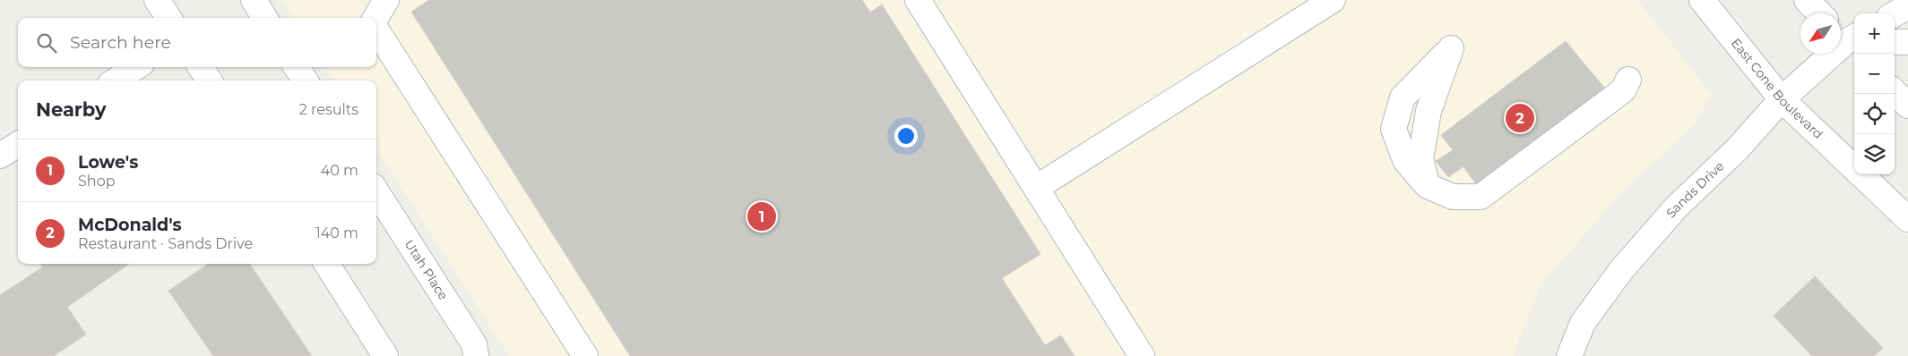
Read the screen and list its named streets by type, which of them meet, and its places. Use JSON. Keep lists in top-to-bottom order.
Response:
{
  "streets": {
    "street": ["East Cone Boulevard", "Sands Drive", "Utah Place"]
  },
  "crossings": [
    ["East Cone Boulevard", "Sands Drive"]
  ],
  "north": "bottom left",
  "page": {
    "map_buttons": ["+", "−"],
    "search": "Search here",
    "heading": ["Nearby", "2 results"],
    "pins": ["2", "1"],
    "list": [
      {
        "mark": "1",
        "name": "Lowe's",
        "note": "Shop",
        "value": "40 m"
      },
      {
        "mark": "2",
        "name": "McDonald's",
        "note": "Restaurant · Sands Drive",
        "value": "140 m"
      }
    ]
  }
}
